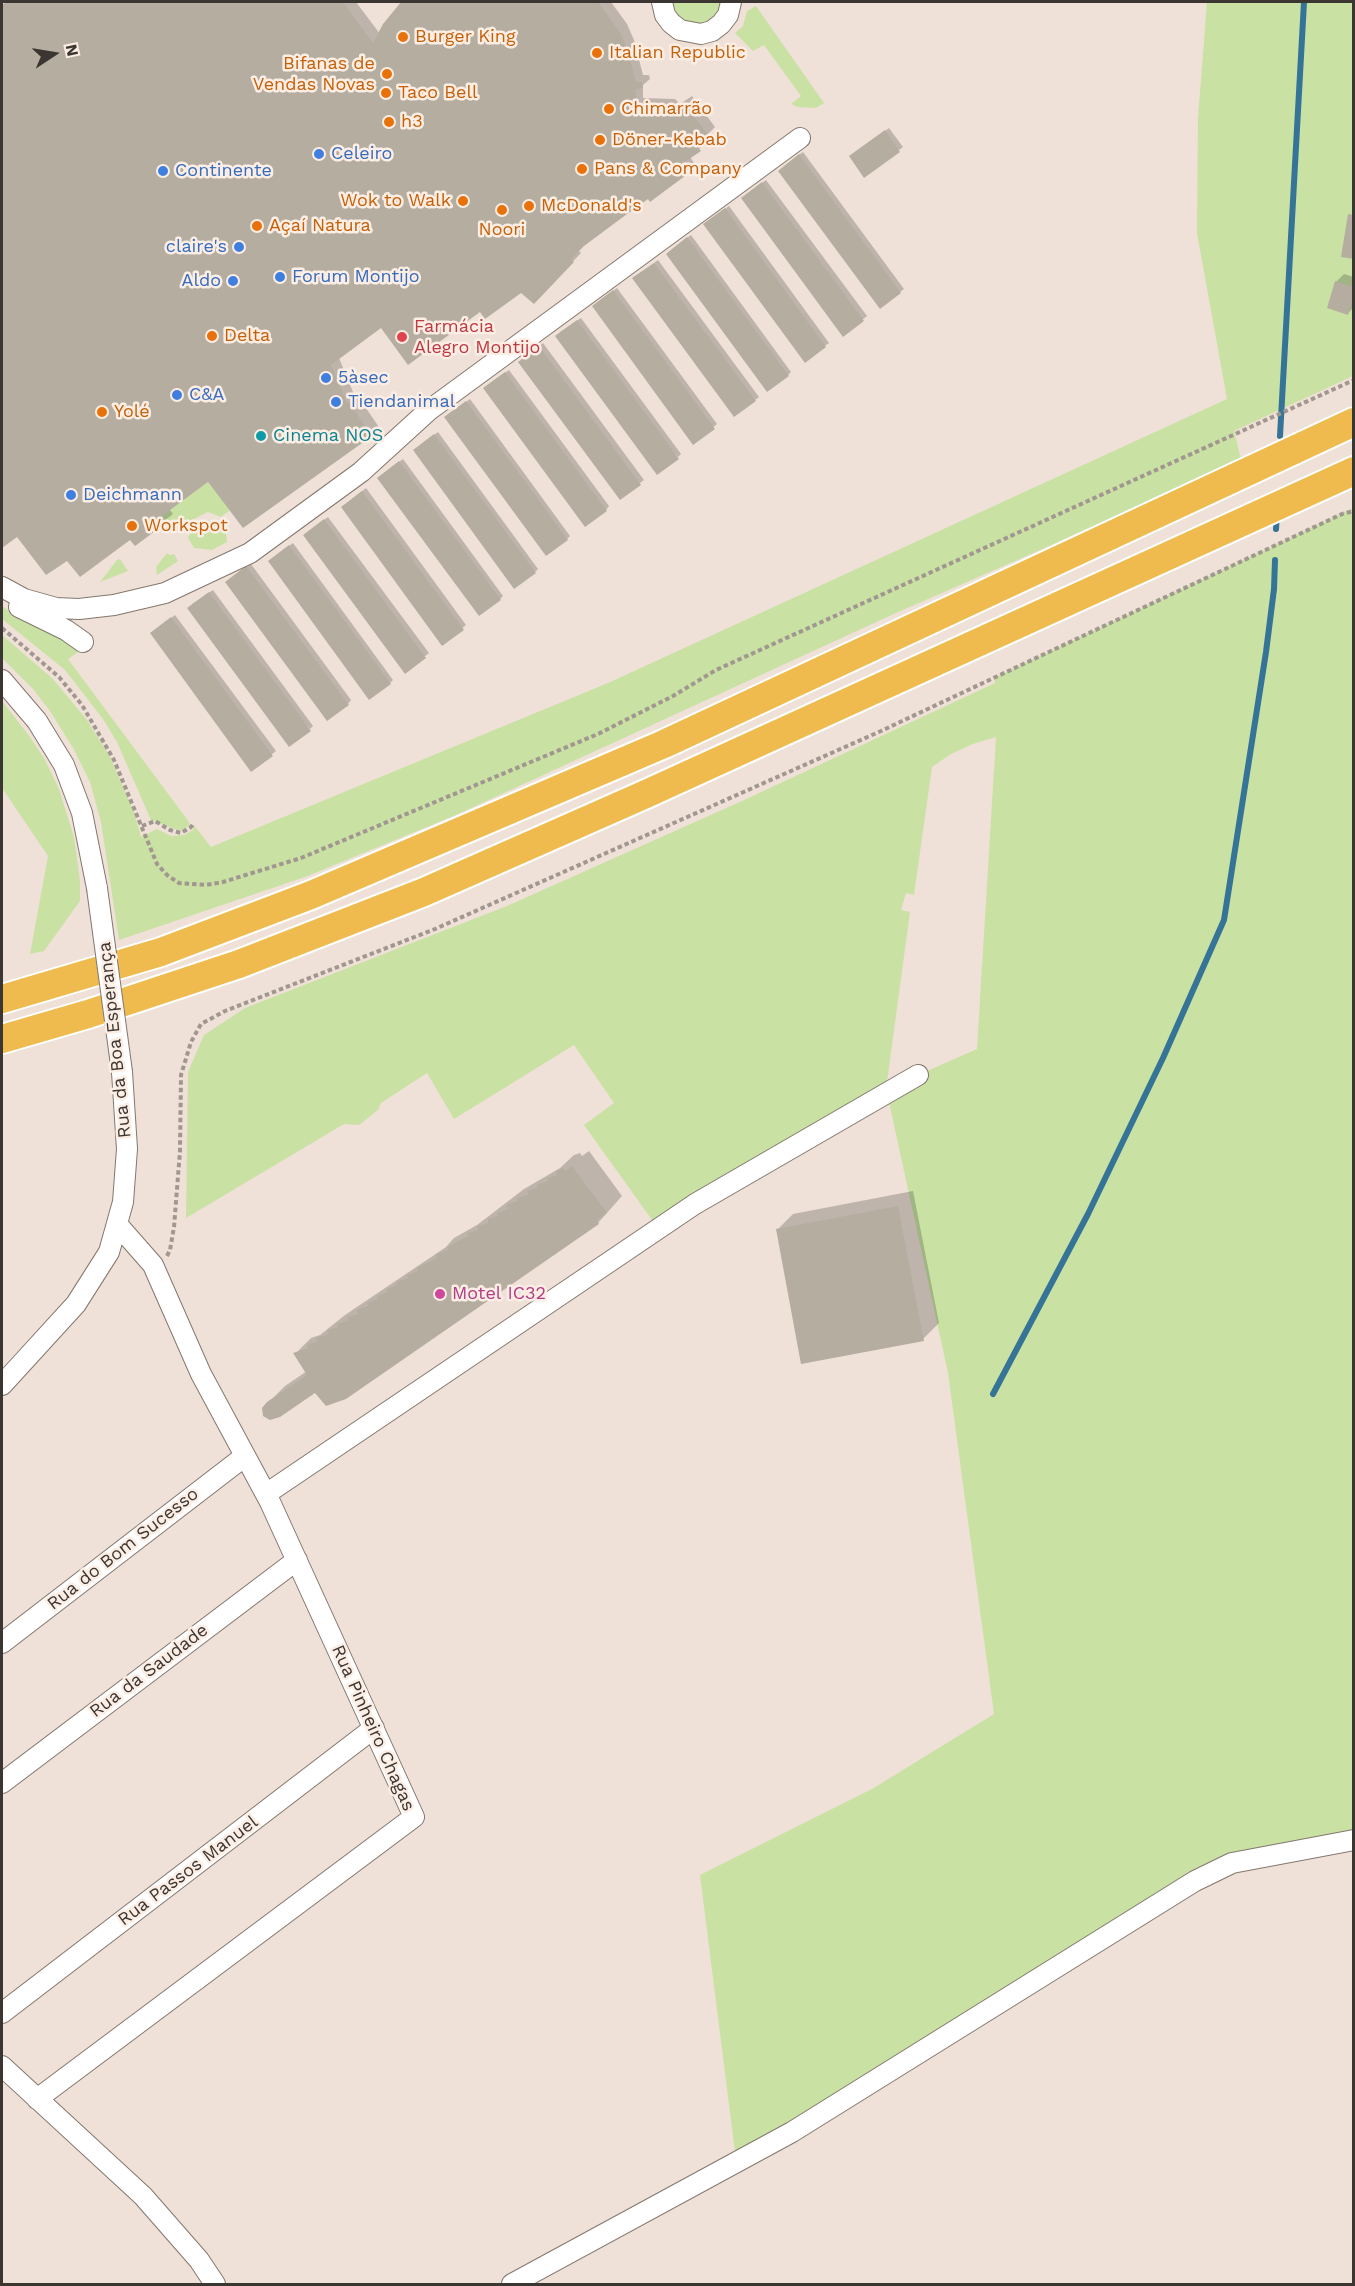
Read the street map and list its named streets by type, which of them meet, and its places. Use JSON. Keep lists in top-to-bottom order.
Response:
{
  "streets": {
    "street": [
      "Rua da Boa Esperança",
      "Rua do Bom Sucesso",
      "Rua da Saudade",
      "Rua Pinheiro Chagas",
      "Rua Passos Manuel"
    ]
  },
  "crossings": [
    ["Rua da Boa Esperança", "Rua Pinheiro Chagas"],
    ["Rua do Bom Sucesso", "Rua Pinheiro Chagas"],
    ["Rua da Saudade", "Rua Pinheiro Chagas"],
    ["Rua Pinheiro Chagas", "Rua Passos Manuel"]
  ],
  "places": [
    "Burger King",
    "Italian Republic",
    "Bifanas de Vendas Novas",
    "Taco Bell",
    "Chimarrão",
    "h3",
    "Döner-Kebab",
    "Celeiro",
    "Pans & Company",
    "Continente",
    "Wok to Walk",
    "McDonald's",
    "Noori",
    "Açaí Natura",
    "claire's",
    "Forum Montijo",
    "Aldo",
    "Delta",
    "Farmácia Alegro Montijo",
    "5àsec",
    "C&A",
    "Tiendanimal",
    "Yolé",
    "Cinema NOS",
    "Deichmann",
    "Workspot",
    "Motel IC32"
  ],
  "north": "right"
}
